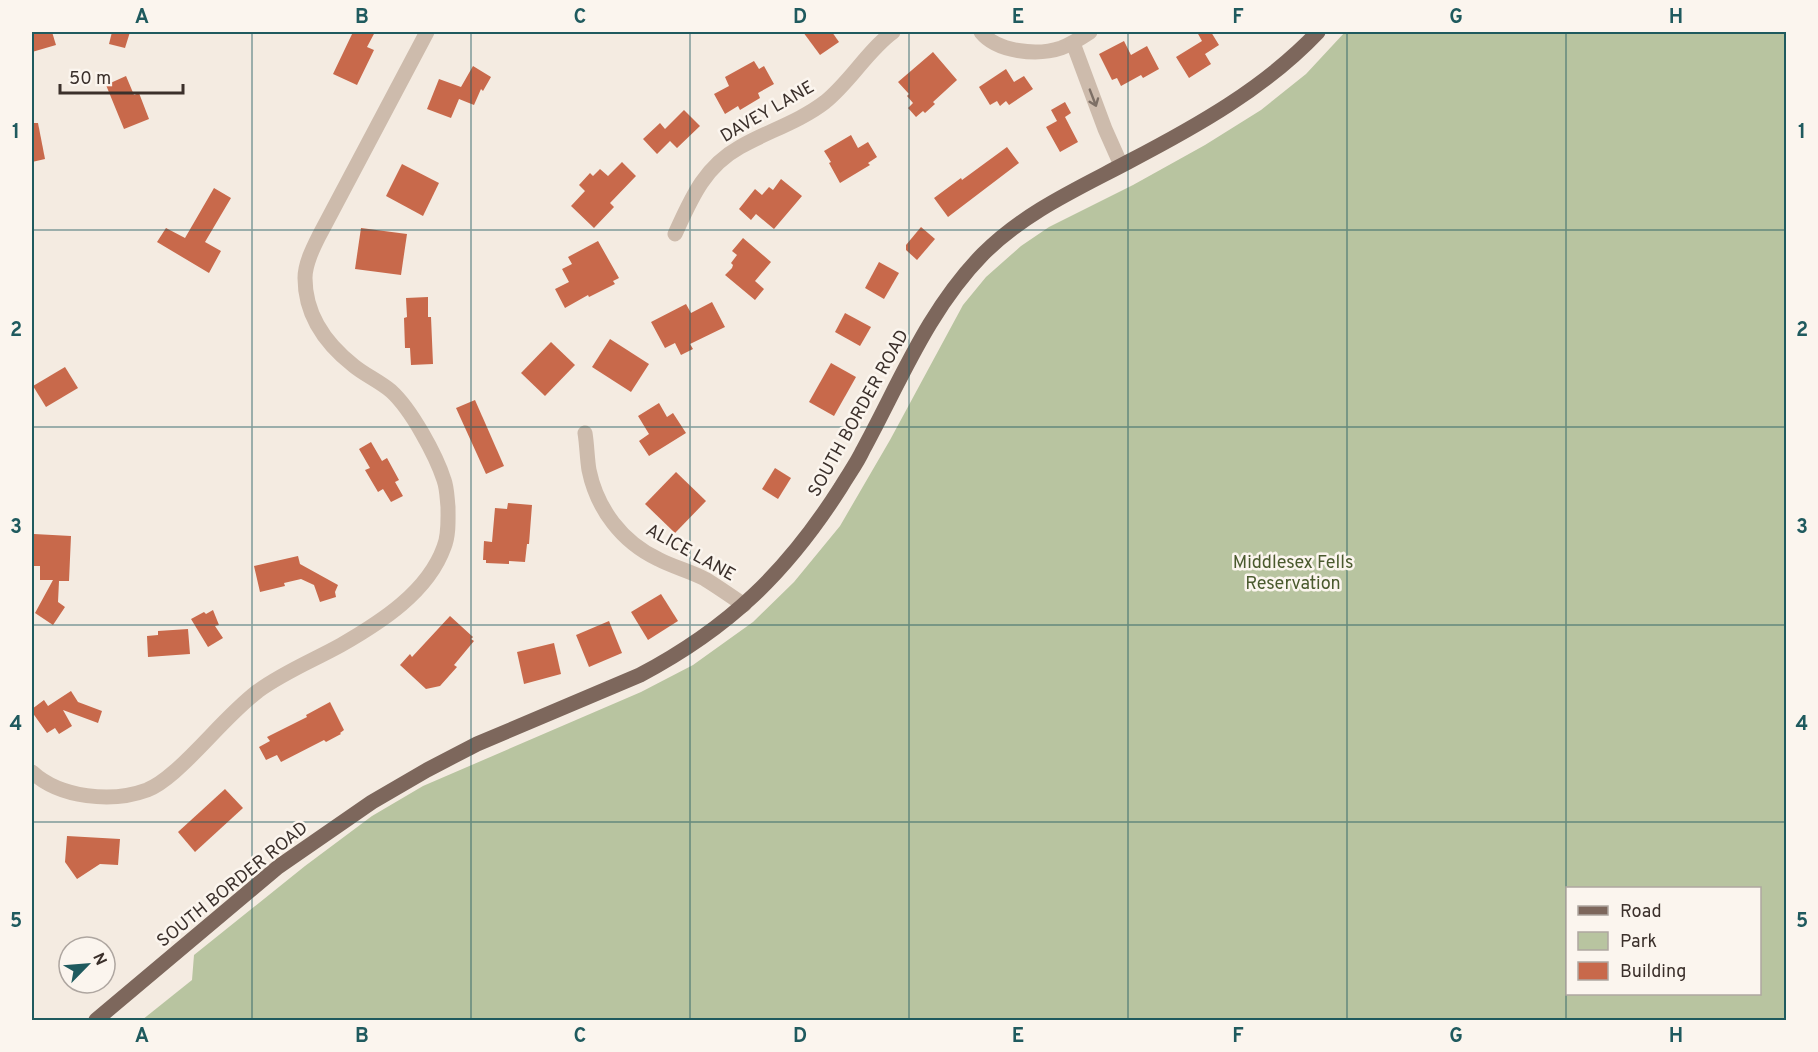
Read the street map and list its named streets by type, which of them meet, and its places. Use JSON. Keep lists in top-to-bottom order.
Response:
{
  "streets": {
    "main road": ["SOUTH BORDER ROAD"],
    "street": ["DAVEY LANE", "ALICE LANE"]
  },
  "crossings": [
    ["SOUTH BORDER ROAD", "ALICE LANE"]
  ],
  "parks": ["Middlesex Fells Reservation"],
  "legend": ["Road", "Park", "Building"],
  "scale_bar": "50 m",
  "north": "top right",
  "grid": {
    "columns": [
      "A",
      "B",
      "C",
      "D",
      "E",
      "F",
      "G",
      "H"
    ],
    "rows": [
      "1",
      "2",
      "3",
      "4",
      "5"
    ]
  }
}
